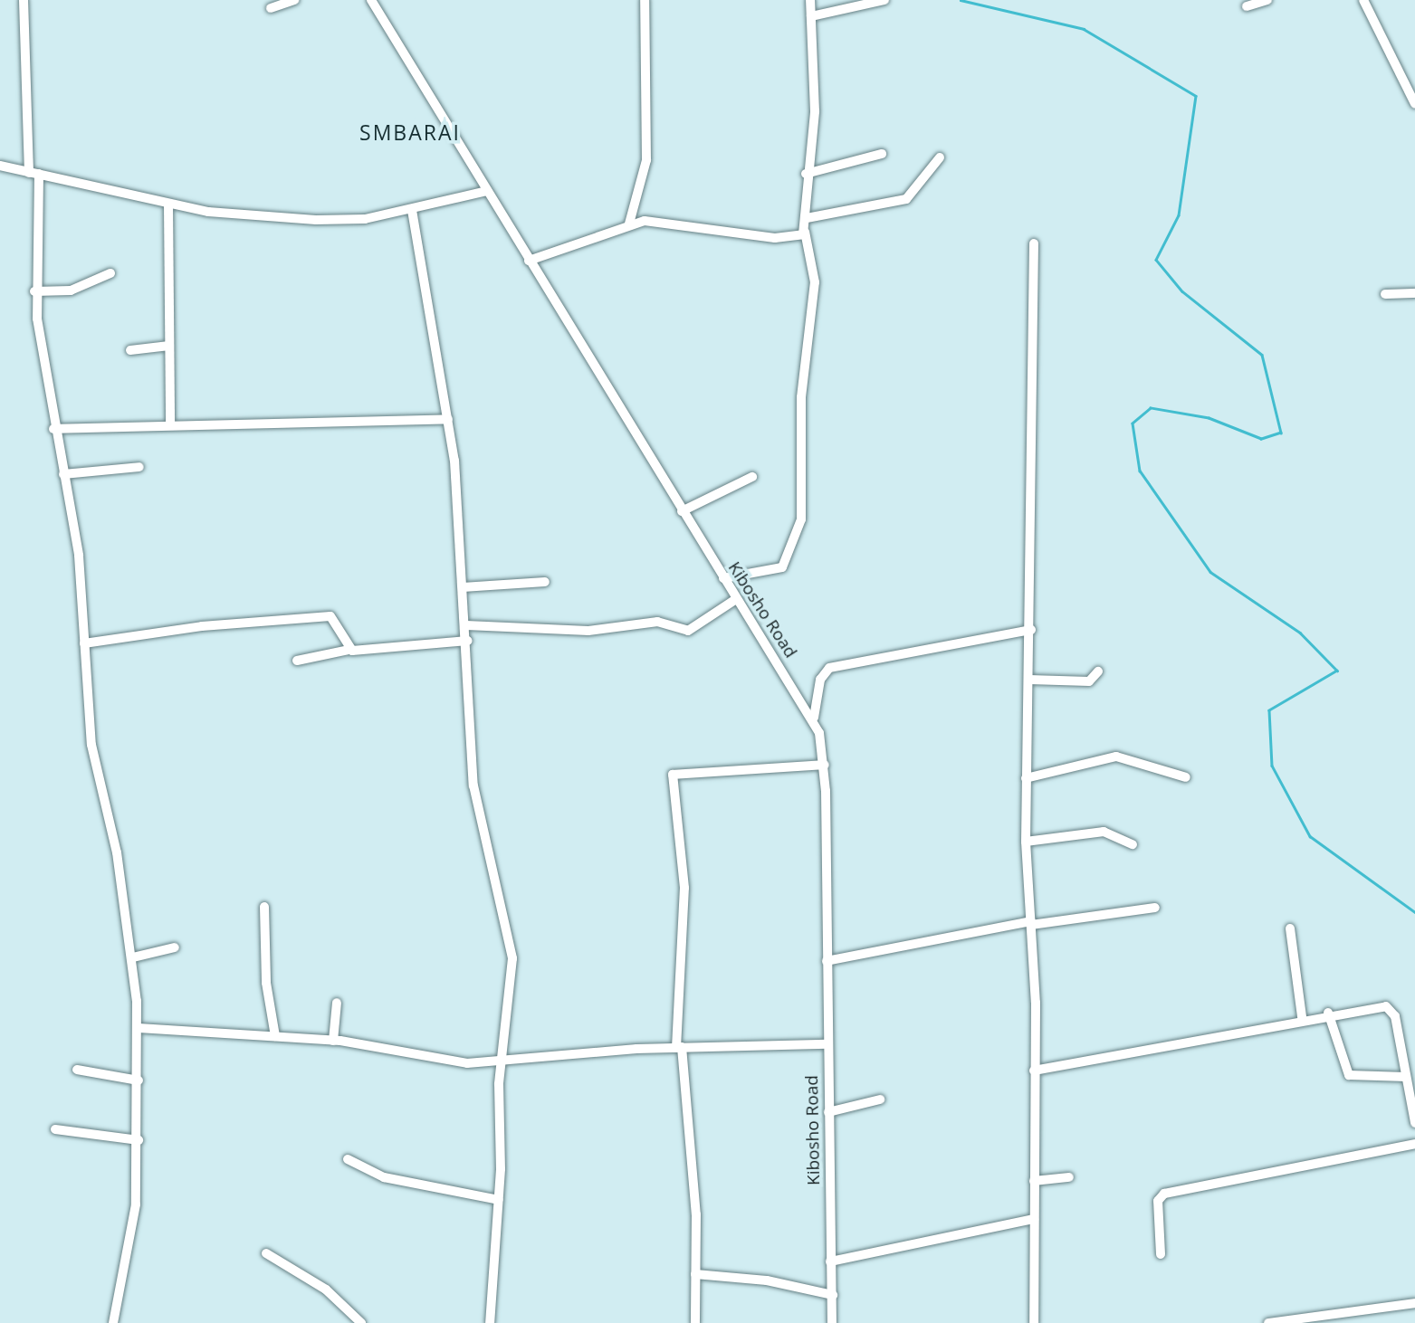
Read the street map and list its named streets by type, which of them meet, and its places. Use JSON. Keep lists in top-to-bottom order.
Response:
{
  "streets": {
    "street": ["Kibosho Road"]
  },
  "districts": ["SMBARAI"]
}
